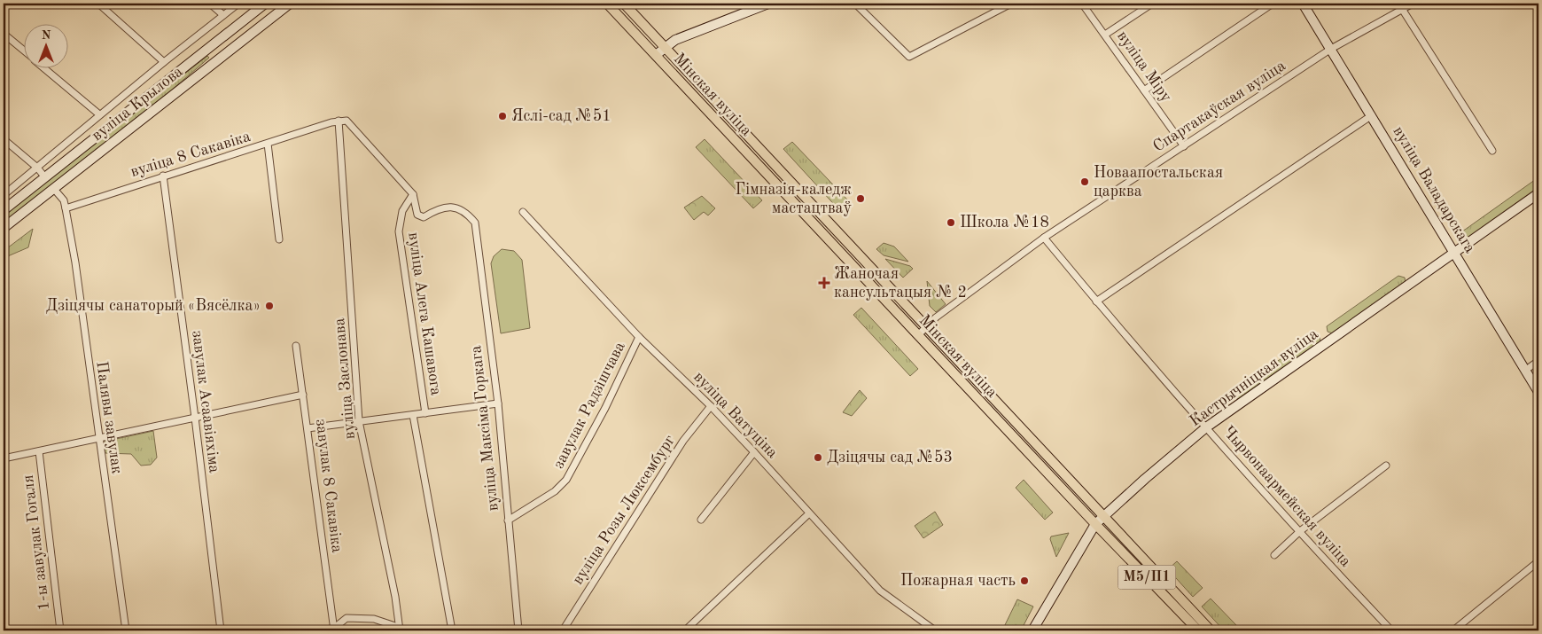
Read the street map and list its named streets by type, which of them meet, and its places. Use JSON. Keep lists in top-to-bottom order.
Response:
{
  "streets": {
    "main road": [
      "Мінская вуліца",
      "вуліца Крылова",
      "вуліца Валадарскага",
      "Кастрычніцкая вуліца",
      "М5/П1"
    ],
    "street": [
      "вуліца Міру",
      "Спартакаўская вуліца",
      "вуліца 8 Сакавіка",
      "вуліца Алега Кашавога",
      "вуліца Заслонава",
      "завулак Асаавіяхіма",
      "завулак Радзішчава",
      "вуліца Ватуціна",
      "Палявы завулак",
      "вуліца Максіма Горкага",
      "завулак 8 Сакавіка",
      "Чырвонаармейская вуліца",
      "вуліца Розы Люксембург",
      "1-ы завулак Гогаля"
    ]
  },
  "crossings": [
    ["вуліца Міру", "Спартакаўская вуліца"],
    ["Мінская вуліца", "Спартакаўская вуліца"],
    ["Мінская вуліца", "Кастрычніцкая вуліца"],
    ["Спартакаўская вуліца", "вуліца Валадарскага"],
    ["Спартакаўская вуліца", "Чырвонаармейская вуліца"],
    ["вуліца 8 Сакавіка", "вуліца Алега Кашавога"],
    ["вуліца 8 Сакавіка", "вуліца Заслонава"],
    ["вуліца 8 Сакавіка", "завулак Асаавіяхіма"],
    ["вуліца 8 Сакавіка", "Палявы завулак"],
    ["вуліца 8 Сакавіка", "вуліца Максіма Горкага"],
    ["вуліца Валадарскага", "Кастрычніцкая вуліца"],
    ["вуліца Алега Кашавога", "вуліца Максіма Горкага"],
    ["Кастрычніцкая вуліца", "Чырвонаармейская вуліца"],
    ["завулак Радзішчава", "вуліца Ватуціна"],
    ["завулак Радзішчава", "вуліца Максіма Горкага"],
    ["вуліца Ватуціна", "вуліца Розы Люксембург"]
  ],
  "places": {
    "other": [
      "Яслі-сад №51",
      "Новаапостальская царква",
      "Гімназія-каледж мастацтваў",
      "Школа №18",
      "Дзіцячы санаторый «Вясёлка»",
      "Дзіцячы сад №53",
      "Пожарная часть"
    ],
    "health": ["Жаночая кансультацыя № 2"]
  },
  "north": "top"
}
